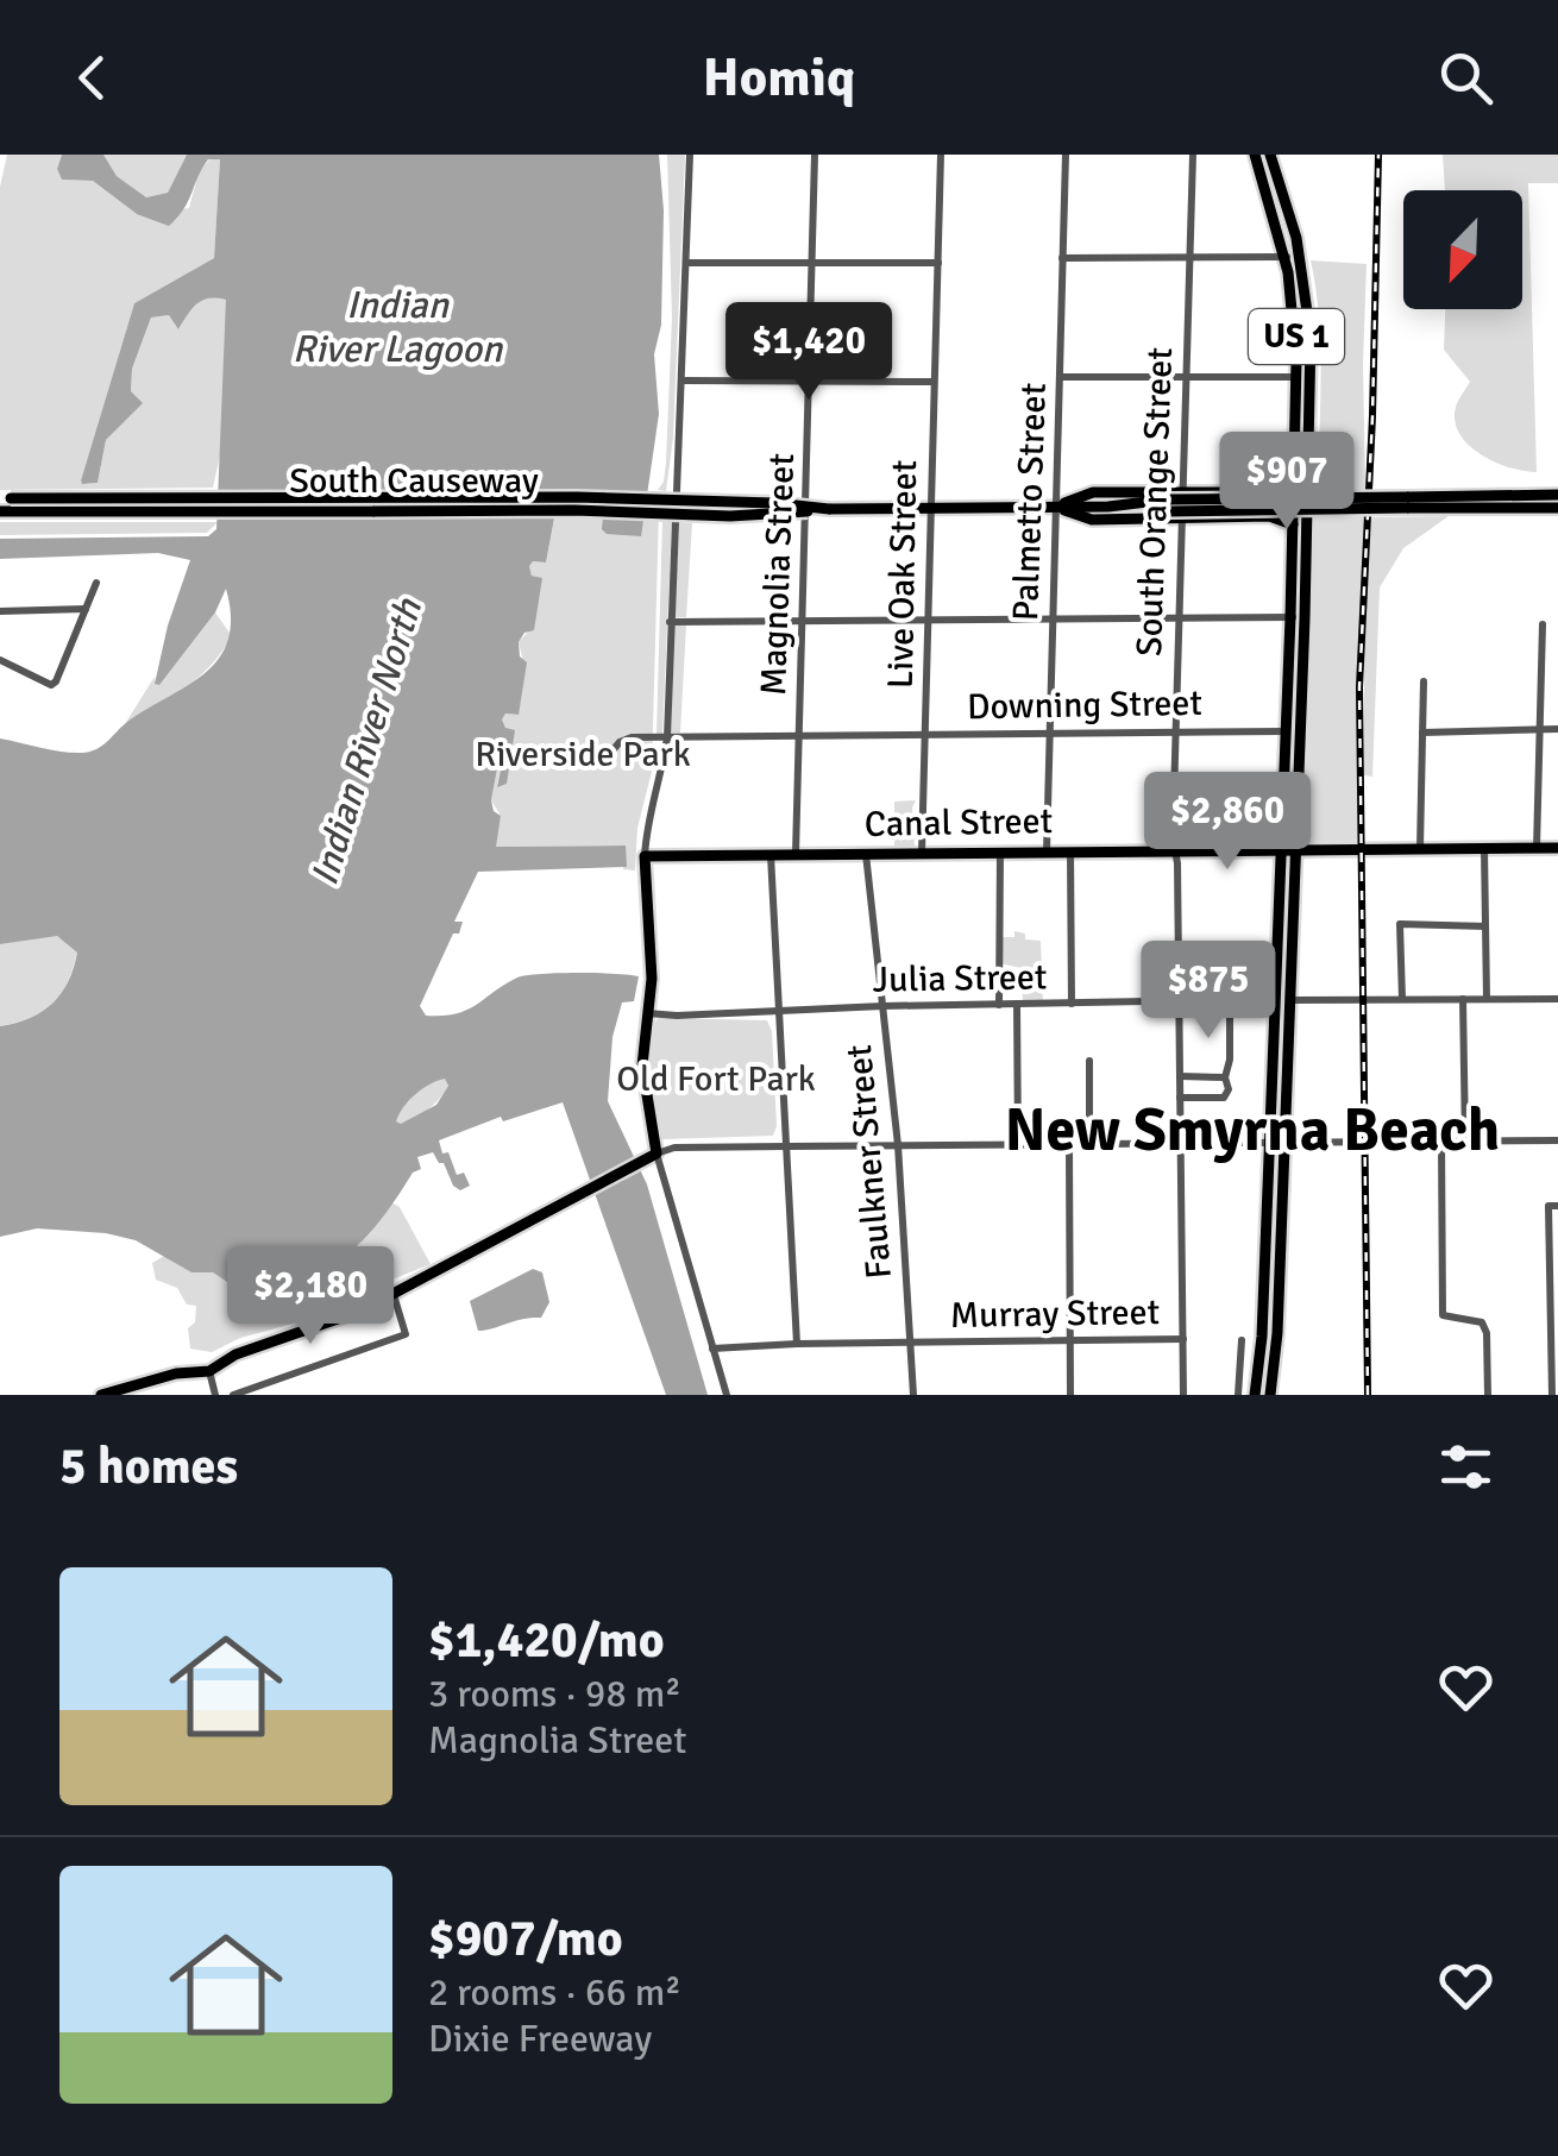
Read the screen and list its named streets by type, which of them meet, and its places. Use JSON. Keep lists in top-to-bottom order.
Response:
{
  "streets": {
    "main road": ["US 1", "South Causeway", "Canal Street"],
    "street": [
      "Palmetto Street",
      "South Orange Street",
      "Magnolia Street",
      "Live Oak Street",
      "Downing Street",
      "Julia Street",
      "Faulkner Street",
      "Murray Street"
    ]
  },
  "crossings": [
    ["US 1", "Downing Street"],
    ["US 1", "Canal Street"],
    ["US 1", "Julia Street"],
    ["South Causeway", "Palmetto Street"],
    ["South Causeway", "Live Oak Street"],
    ["Palmetto Street", "Downing Street"],
    ["Palmetto Street", "Canal Street"],
    ["South Orange Street", "Downing Street"],
    ["South Orange Street", "Canal Street"],
    ["South Orange Street", "Julia Street"],
    ["South Orange Street", "Murray Street"],
    ["Magnolia Street", "Downing Street"],
    ["Magnolia Street", "Canal Street"],
    ["Live Oak Street", "Downing Street"],
    ["Live Oak Street", "Canal Street"],
    ["Canal Street", "Faulkner Street"],
    ["Julia Street", "Faulkner Street"],
    ["Faulkner Street", "Murray Street"]
  ],
  "districts": ["New Smyrna Beach"],
  "water": ["Indian River Lagoon", "Indian River North"],
  "parks": ["Riverside Park", "Old Fort Park"],
  "north": "bottom left",
  "page": {
    "header": "Homiq",
    "price": [
      "$1,420",
      "$907",
      "$2,860",
      "$875",
      "$2,180"
    ],
    "heading": "5 homes",
    "list": [
      {
        "name": "$1,420/mo",
        "note": "3 rooms · 98 m² · Magnolia Street"
      },
      {
        "name": "$907/mo",
        "note": "2 rooms · 66 m² · Dixie Freeway"
      }
    ]
  }
}
